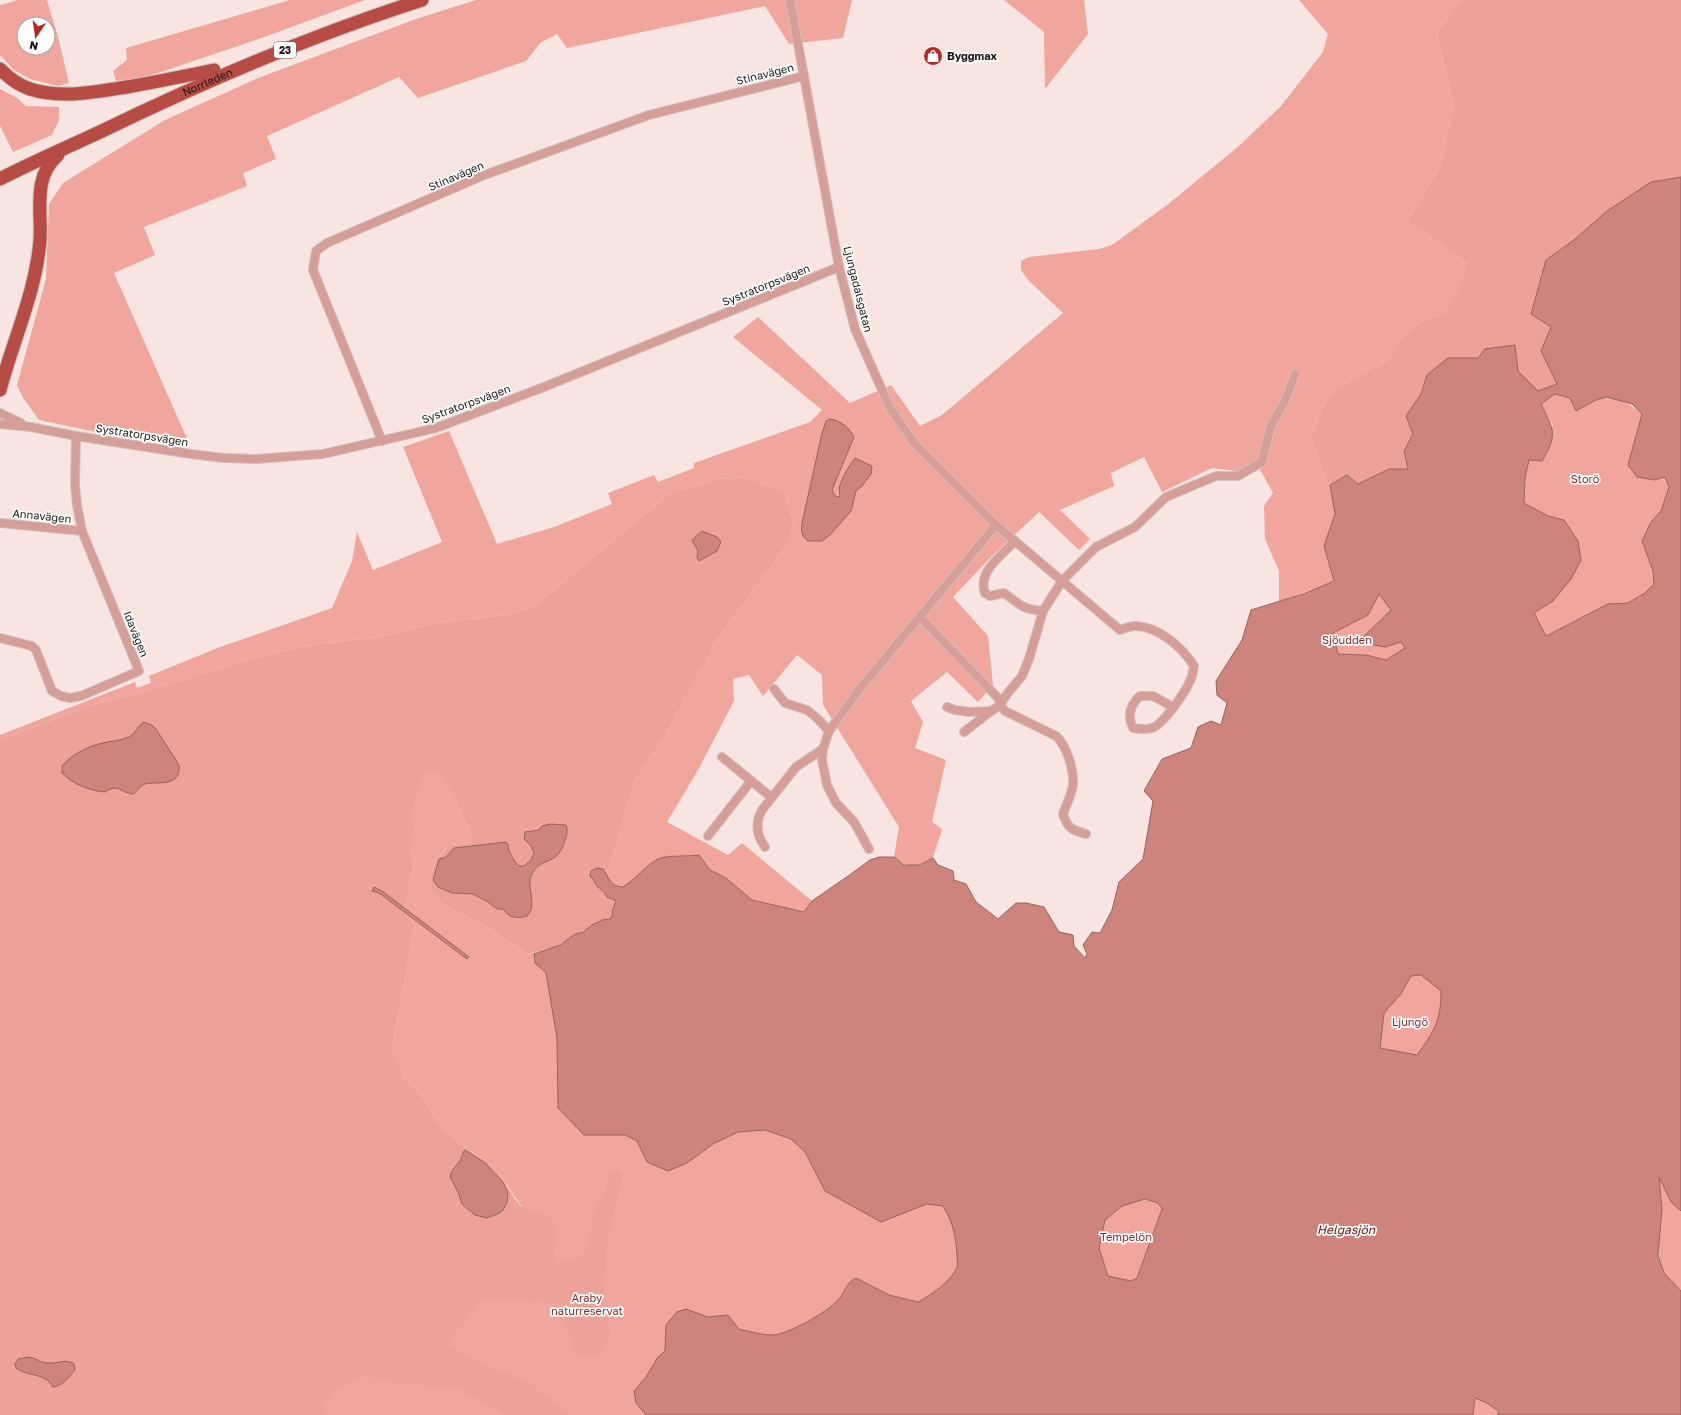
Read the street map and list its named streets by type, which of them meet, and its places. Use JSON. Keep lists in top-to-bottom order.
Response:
{
  "streets": {
    "highway": ["23", "Norrleden"],
    "street": [
      "Stinavägen",
      "Systratorpsvägen",
      "Ljungadalsgatan",
      "Annavägen",
      "Idavägen"
    ]
  },
  "crossings": [
    ["Stinavägen", "Systratorpsvägen"],
    ["Stinavägen", "Ljungadalsgatan"],
    ["Systratorpsvägen", "Ljungadalsgatan"],
    ["Systratorpsvägen", "Idavägen"],
    ["Annavägen", "Idavägen"]
  ],
  "water": ["Helgasjön"],
  "parks": [
    "Storö",
    "Sjöudden",
    "Ljungö",
    "Tempelön",
    "Araby naturreservat"
  ],
  "places": {
    "shop": ["Byggmax"]
  },
  "north": "bottom"
}
